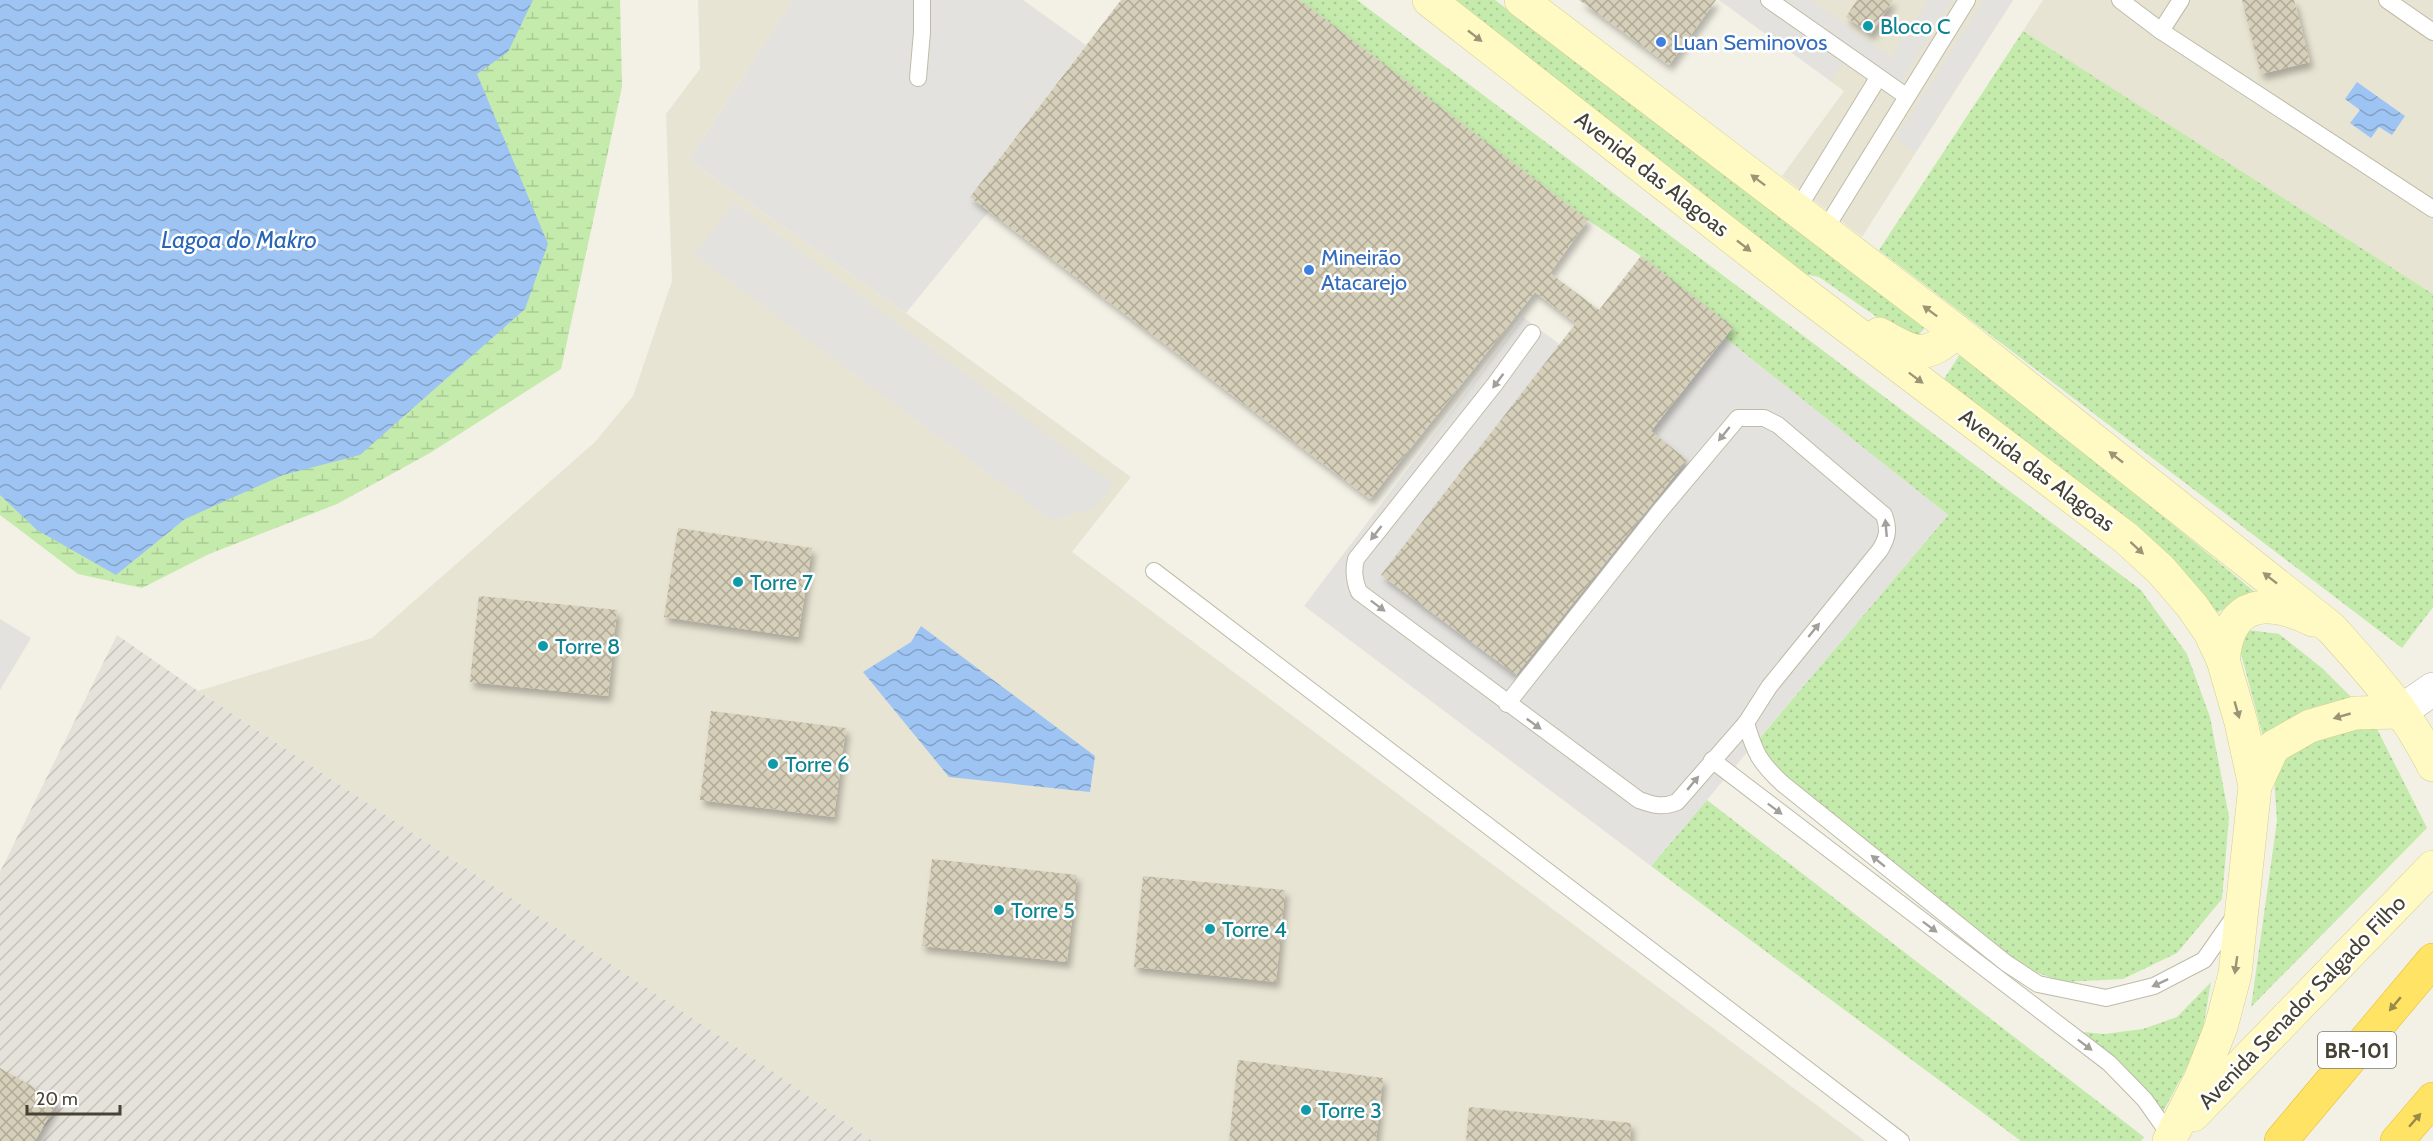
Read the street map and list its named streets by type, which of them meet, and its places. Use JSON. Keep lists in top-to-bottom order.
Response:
{
  "streets": {
    "highway": ["BR-101"],
    "main road": ["Avenida das Alagoas", "Avenida Senador Salgado Filho"]
  },
  "crossings": [
    ["Avenida das Alagoas", "Avenida Senador Salgado Filho"]
  ],
  "water": ["Lagoa do Makro"],
  "places": [
    "Bloco C",
    "Luan Seminovos",
    "Mineirão Atacarejo",
    "Torre 7",
    "Torre 8",
    "Torre 6",
    "Torre 5",
    "Torre 4",
    "Torre 3"
  ],
  "scale_bar": "20 m"
}
